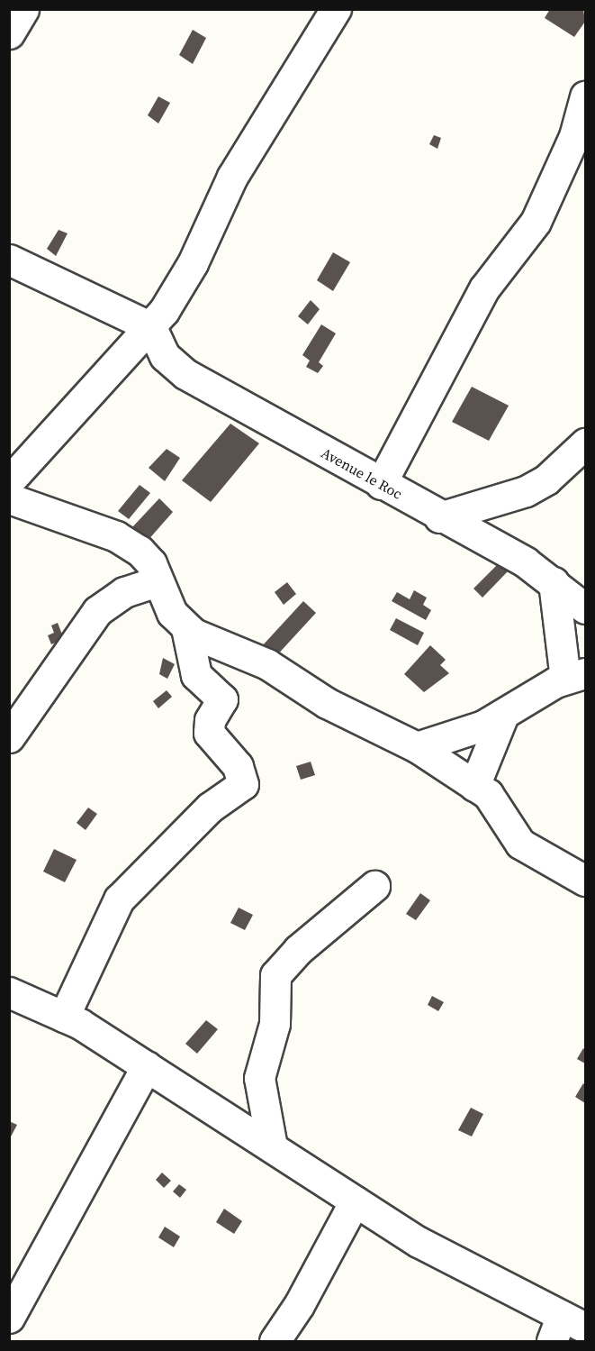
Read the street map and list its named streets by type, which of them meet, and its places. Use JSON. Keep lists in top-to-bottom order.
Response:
{
  "streets": {
    "street": ["Avenue le Roc"]
  }
}
